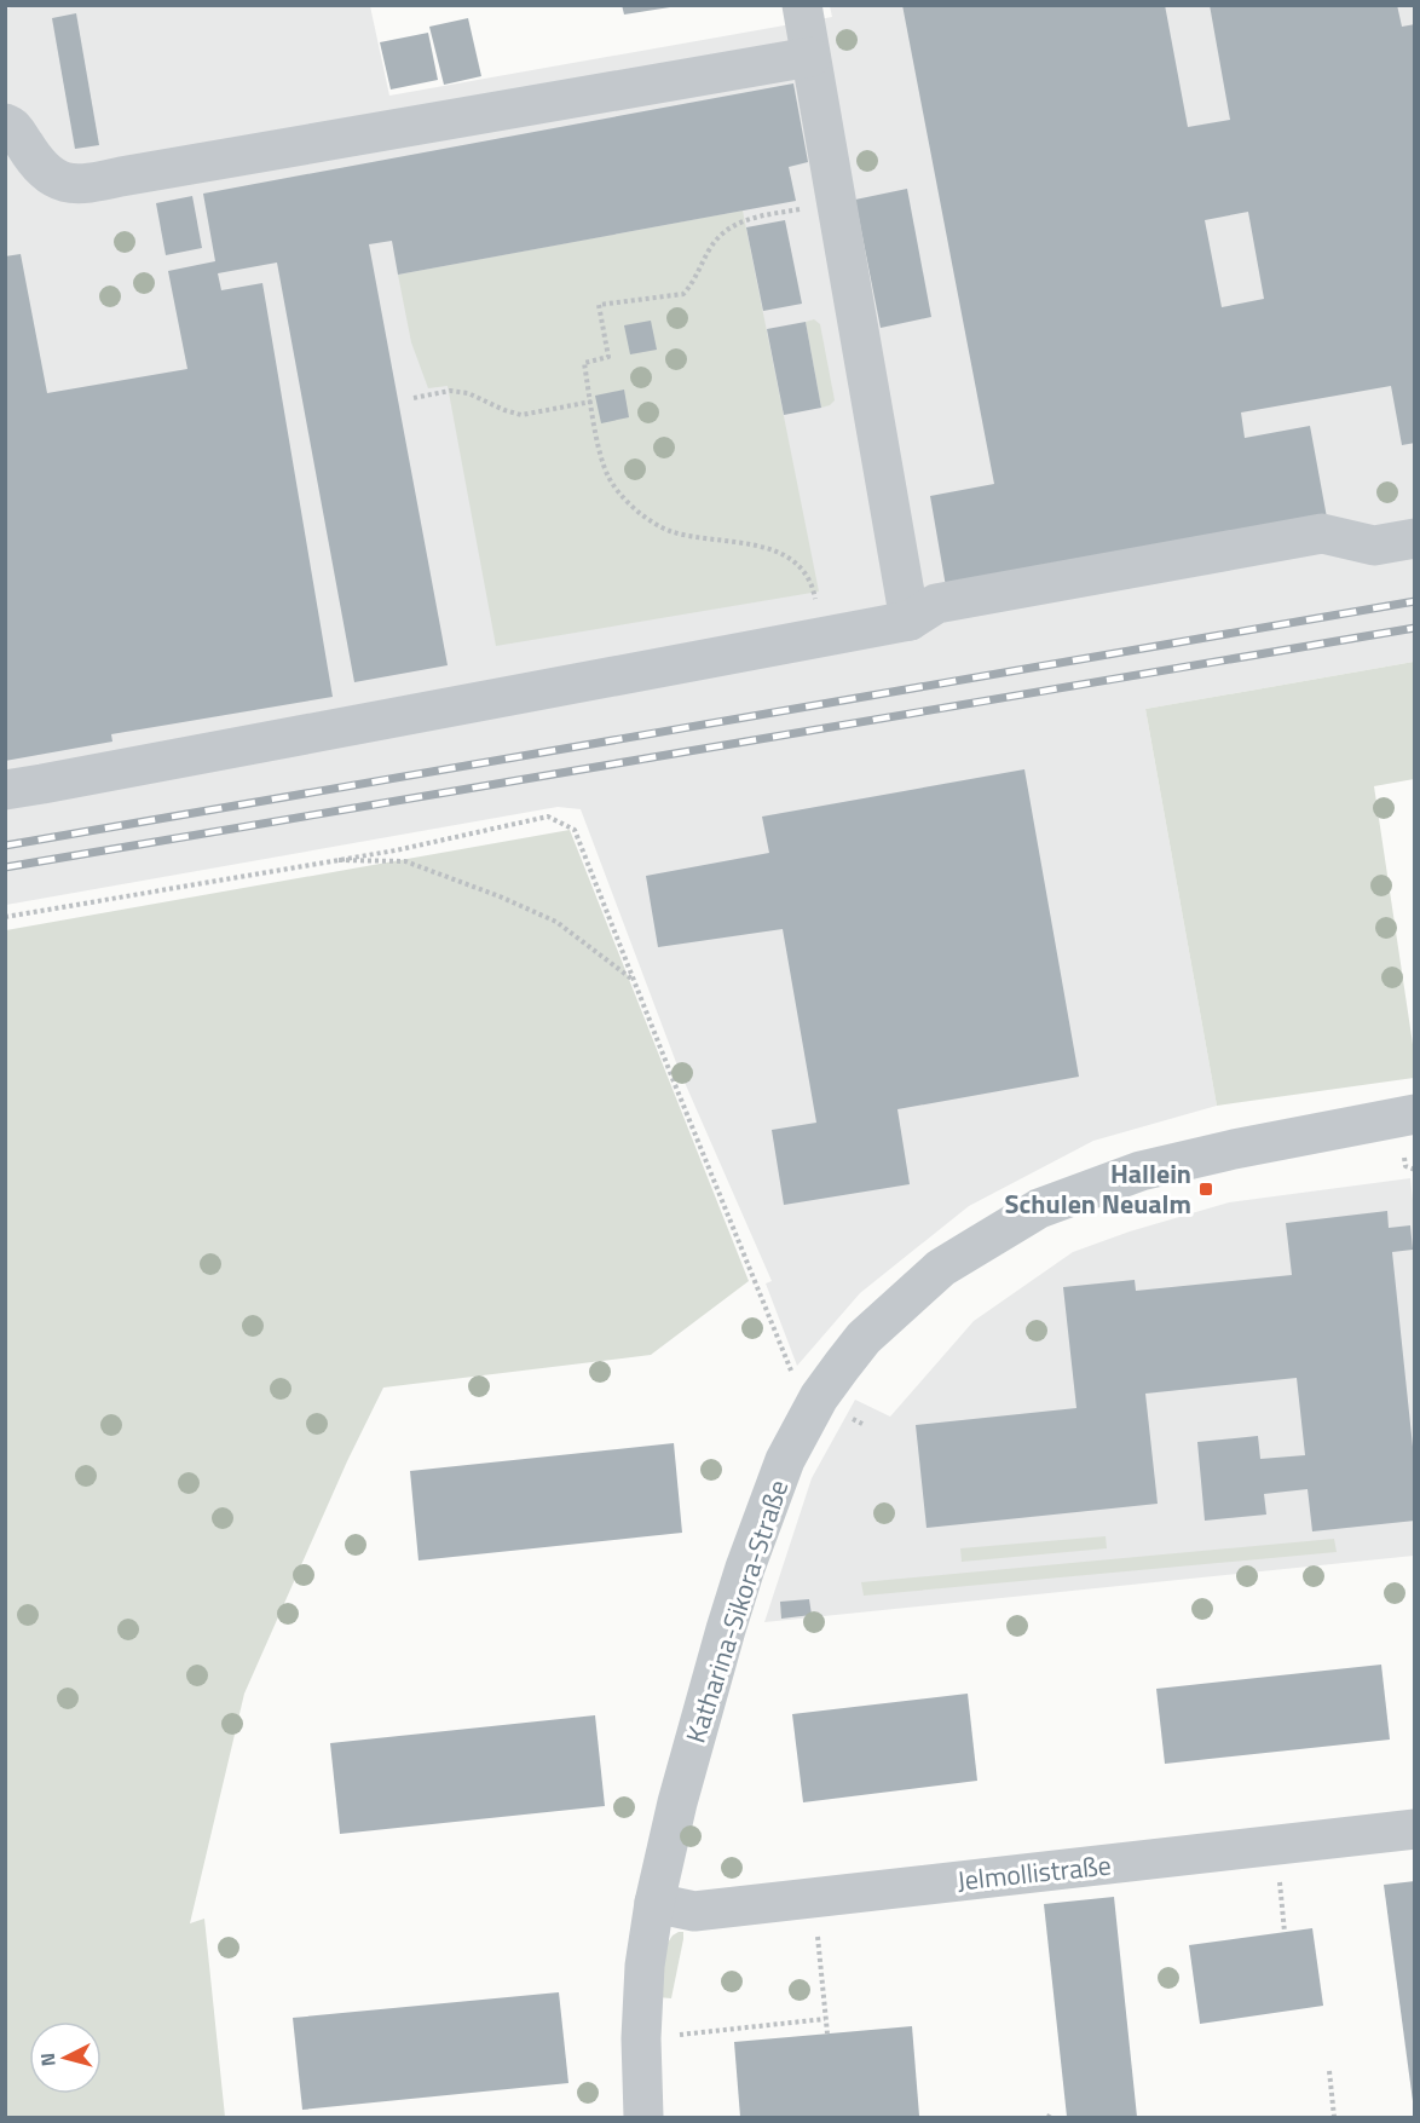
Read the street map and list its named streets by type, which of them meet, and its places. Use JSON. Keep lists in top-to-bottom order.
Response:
{
  "streets": {
    "street": ["Katharina-Sikora-Straße", "Jelmollistraße"]
  },
  "crossings": [
    ["Katharina-Sikora-Straße", "Jelmollistraße"]
  ],
  "places": {
    "transit": ["Hallein Schulen Neualm"]
  },
  "north": "left"
}
